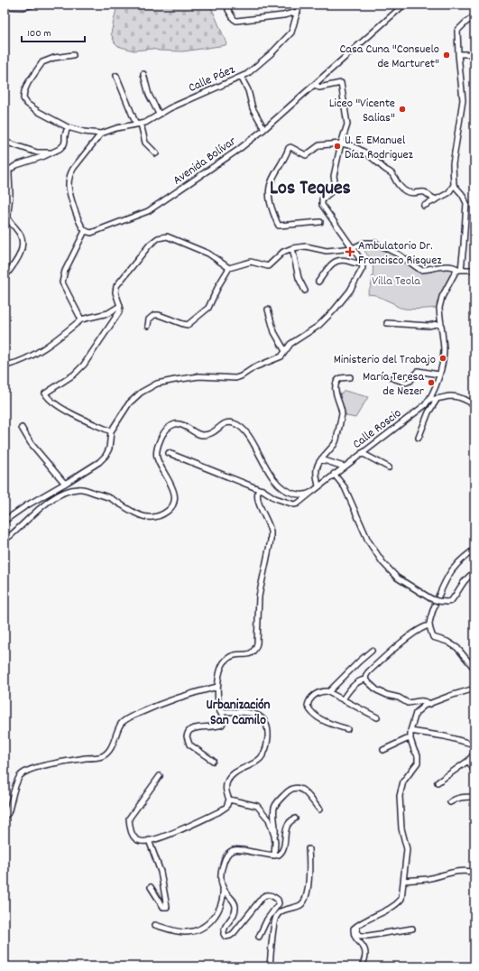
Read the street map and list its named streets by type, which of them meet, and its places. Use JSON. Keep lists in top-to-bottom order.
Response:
{
  "streets": {
    "street": ["Calle Páez", "Avenida Bolívar", "Calle Roscio"]
  },
  "districts": ["Los Teques", "Urbanización San Camilo"],
  "parks": ["Villa Teola"],
  "places": {
    "other": [
      "Casa Cuna \"Consuelo de Marturet\"",
      "Liceo \"Vicente Salias\"",
      "U. E. EManuel Díaz Rodriguez",
      "Ministerio del Trabajo",
      "María Teresa de Nezer"
    ],
    "health": ["Ambulatorio Dr. Francisco Risquez"]
  },
  "scale_bar": "100 m"
}
